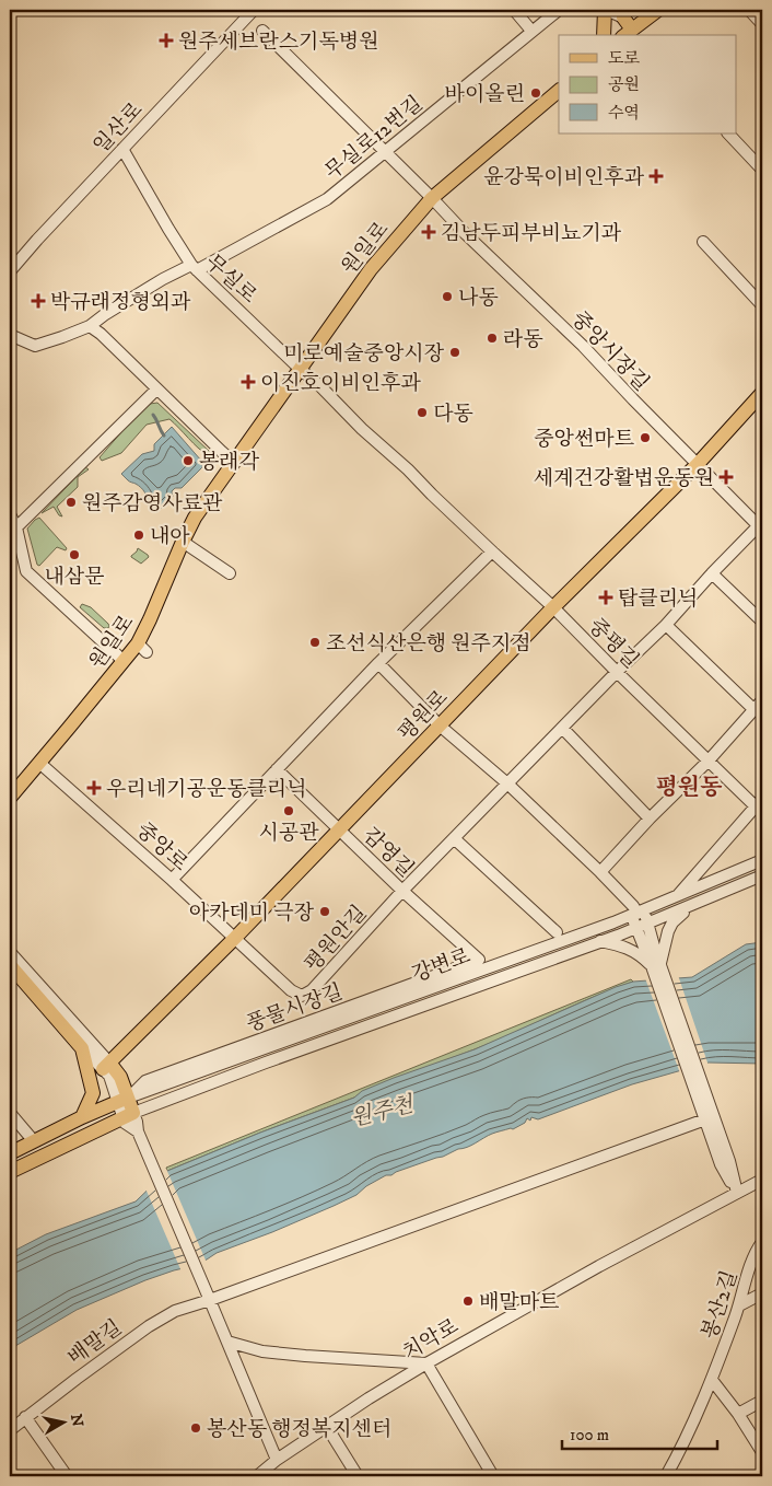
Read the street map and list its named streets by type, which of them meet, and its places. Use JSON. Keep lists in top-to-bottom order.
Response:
{
  "streets": {
    "main road": ["원일로", "평원로"],
    "street": [
      "일산로",
      "무실로12번길",
      "무실로",
      "중앙시장길",
      "중평길",
      "중앙로",
      "감영길",
      "평원안길",
      "강변로",
      "풍물시장길",
      "봉산2길",
      "치악로",
      "배말길"
    ]
  },
  "crossings": [
    ["무실로12번길", "무실로"],
    ["무실로12번길", "중앙시장길"],
    ["원일로", "무실로"],
    ["원일로", "중앙시장길"],
    ["원일로", "중평길"],
    ["원일로", "중앙로"],
    ["무실로", "중평길"],
    ["중앙시장길", "평원로"],
    ["중앙시장길", "평원안길"],
    ["중평길", "평원로"],
    ["중평길", "평원안길"],
    ["중평길", "강변로"],
    ["평원로", "중앙로"],
    ["평원로", "감영길"],
    ["평원로", "평원안길"],
    ["중앙로", "평원안길"],
    ["감영길", "평원안길"],
    ["감영길", "풍물시장길"],
    ["강변로", "풍물시장길"]
  ],
  "districts": ["평원동"],
  "water": ["원주천"],
  "places": {
    "health": [
      "원주세브란스기독병원",
      "윤강묵이비인후과",
      "김남두피부비뇨기과",
      "박규래정형외과",
      "이진호이비인후과",
      "세계건강활법운동원",
      "탑클리닉",
      "우리네기공운동클리닉"
    ],
    "other": [
      "바이올린",
      "나동",
      "라동",
      "미로예술중앙시장",
      "다동",
      "중앙썬마트",
      "봉래각",
      "원주감영사료관",
      "내아",
      "내삼문",
      "조선식산은행 원주지점",
      "시공관",
      "아카데미 극장",
      "배말마트",
      "봉산동 행정복지센터"
    ]
  },
  "legend": ["도로", "공원", "수역"],
  "scale_bar": "100 m",
  "north": "right"
}
